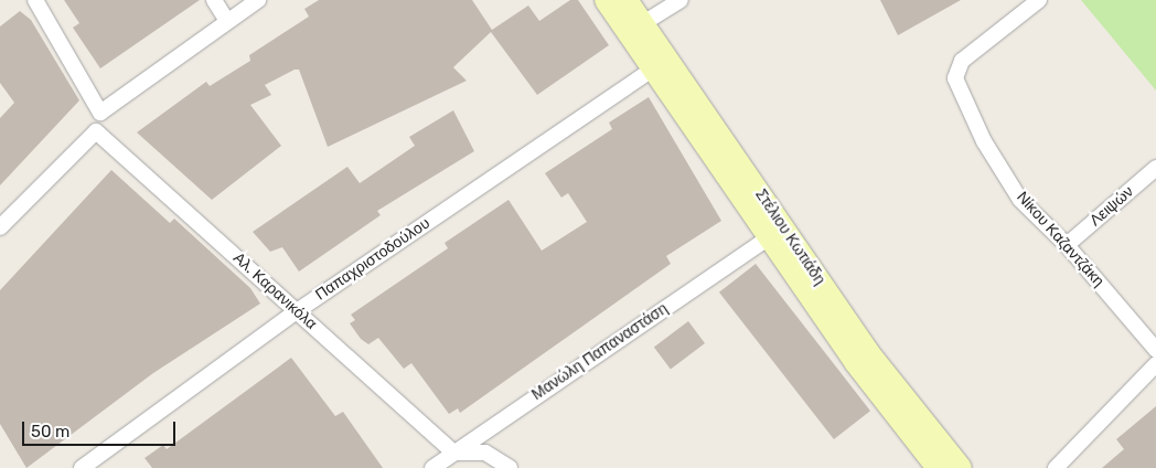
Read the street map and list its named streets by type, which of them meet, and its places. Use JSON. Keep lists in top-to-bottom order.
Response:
{
  "streets": {
    "street": [
      "Λειψών",
      "Στέλιου Κωτιάδη",
      "Νίκου Καζαντζάκη",
      "Παπαχριστοδούλου",
      "Αλ. Καρανικόλα",
      "Μανώλη Παπαναστάση"
    ]
  },
  "crossings": [
    ["Λειψών", "Νίκου Καζαντζάκη"],
    ["Στέλιου Κωτιάδη", "Παπαχριστοδούλου"],
    ["Στέλιου Κωτιάδη", "Μανώλη Παπαναστάση"],
    ["Παπαχριστοδούλου", "Αλ. Καρανικόλα"],
    ["Αλ. Καρανικόλα", "Μανώλη Παπαναστάση"]
  ],
  "scale_bar": "50 m"
}
